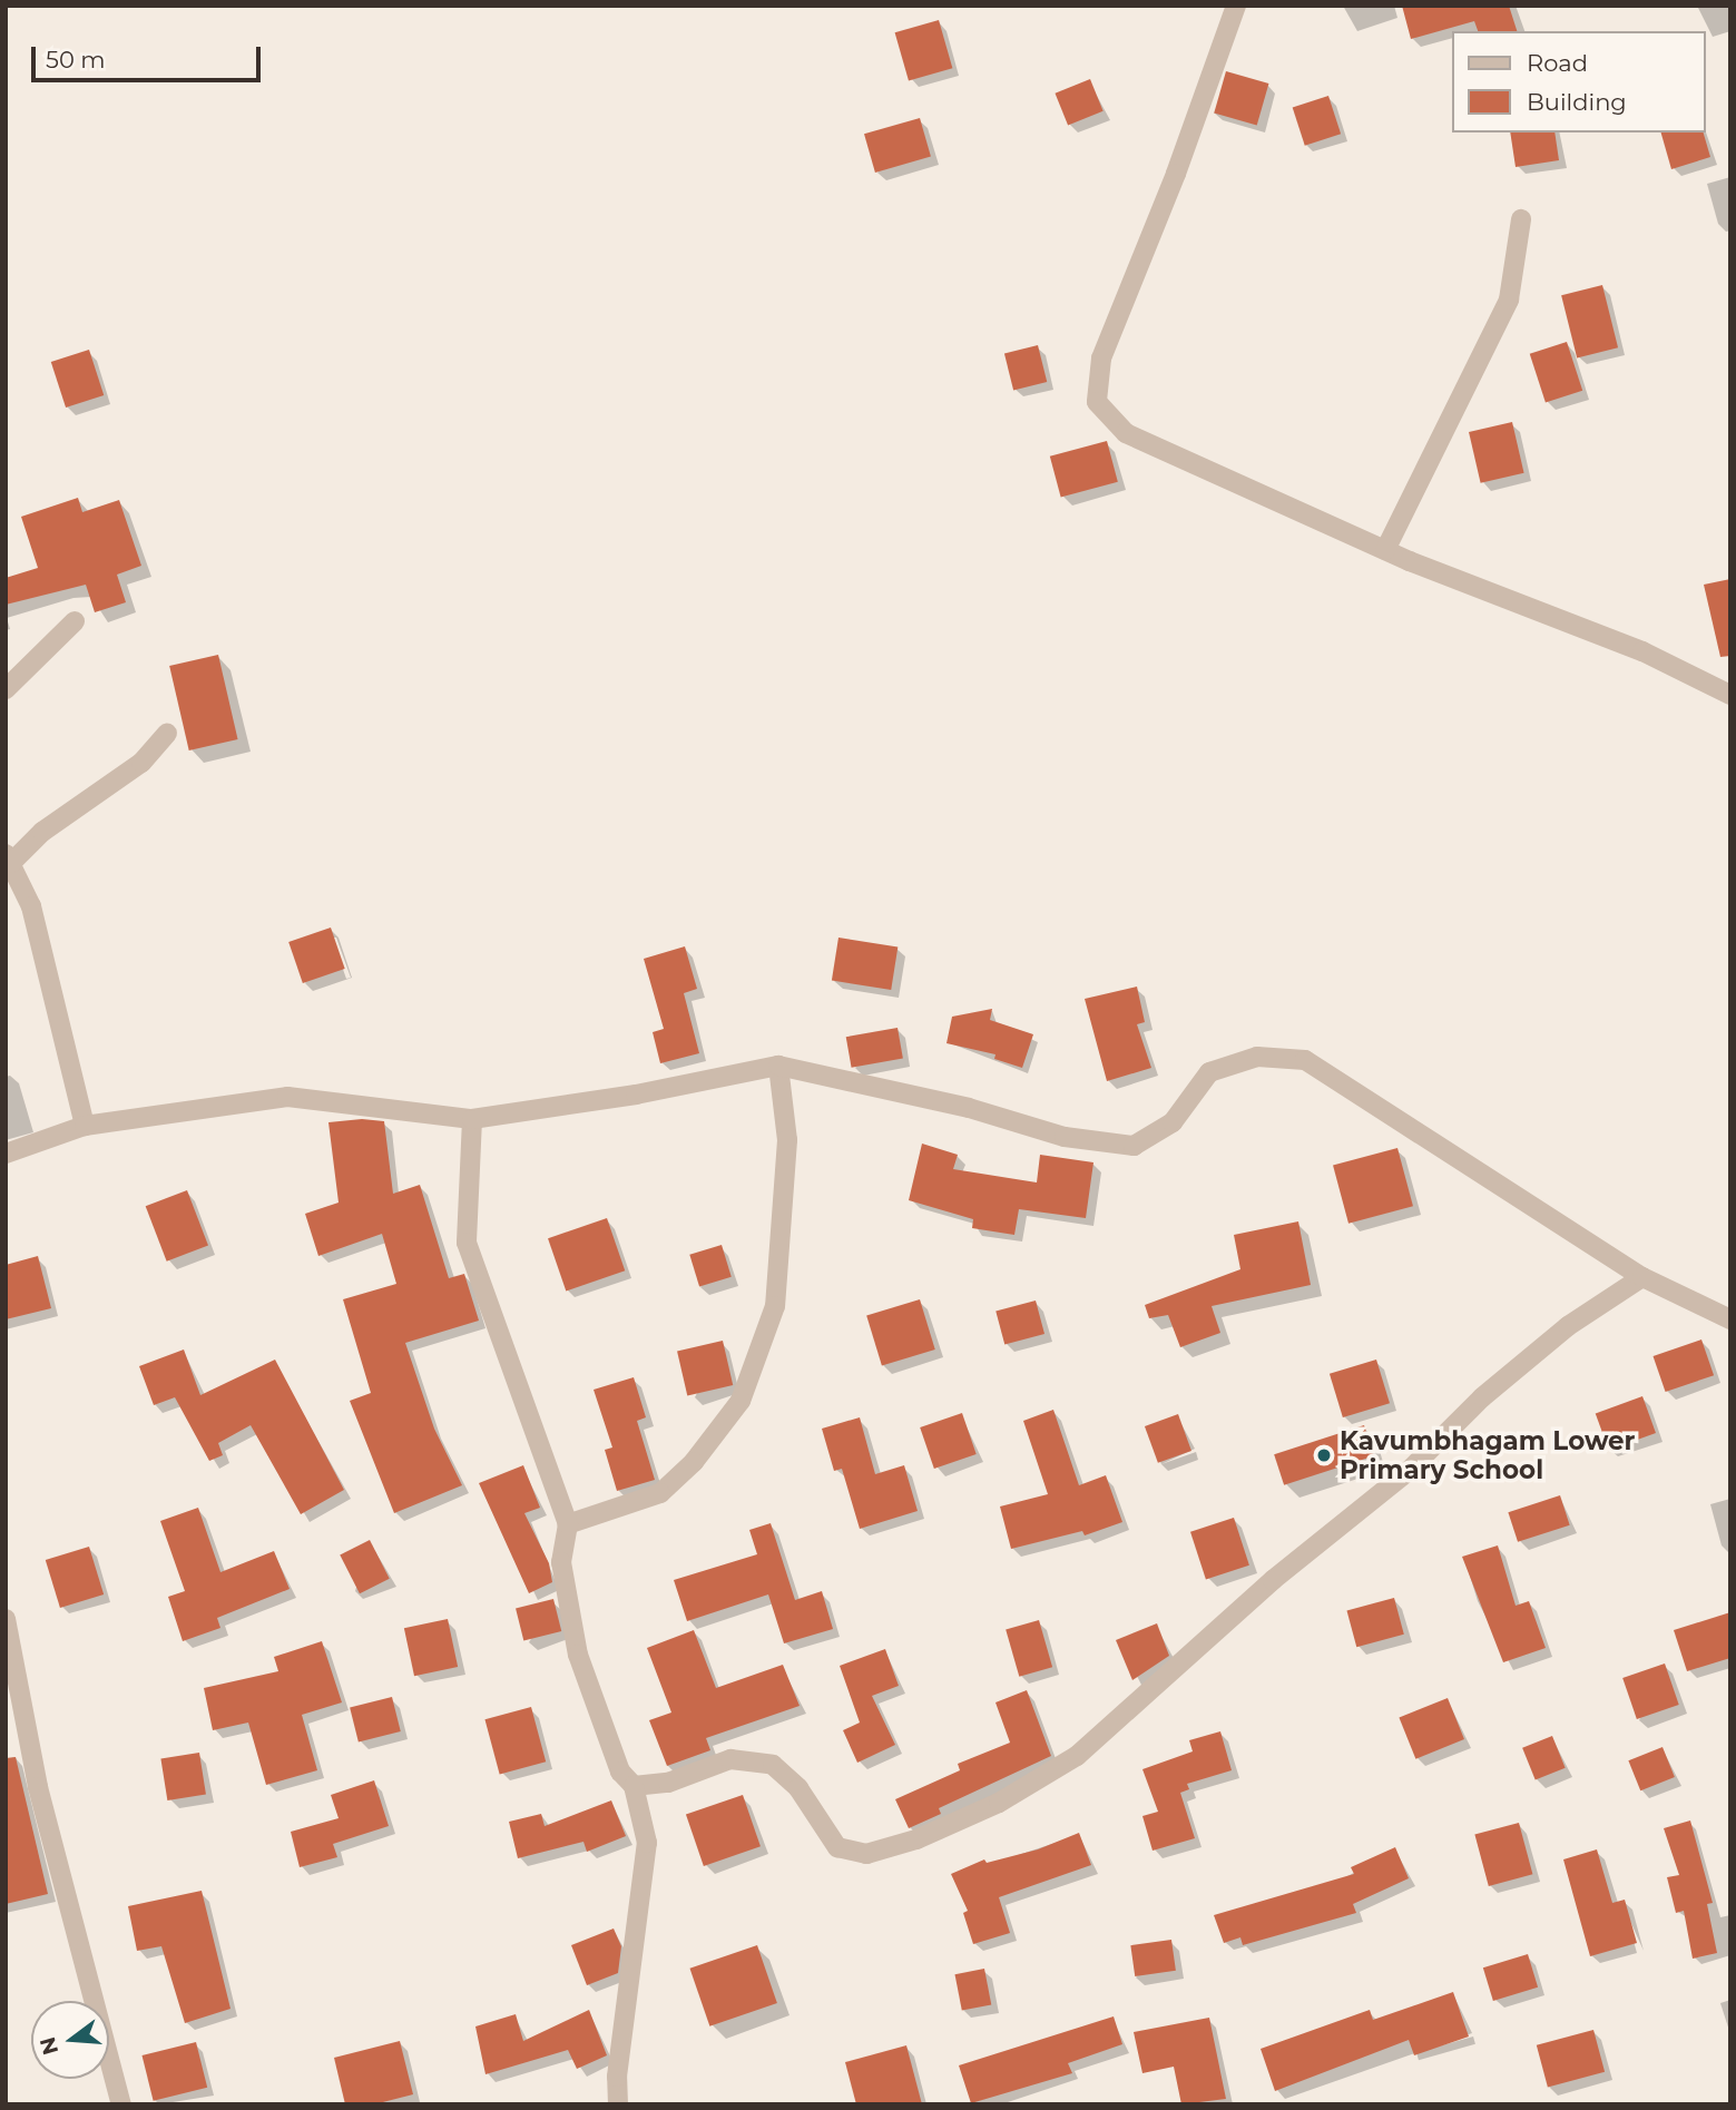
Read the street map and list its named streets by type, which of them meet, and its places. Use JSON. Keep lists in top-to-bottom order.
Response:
{
  "places": ["Kavumbhagam Lower Primary School"],
  "legend": ["Road", "Building"],
  "scale_bar": "50 m",
  "north": "left"
}
